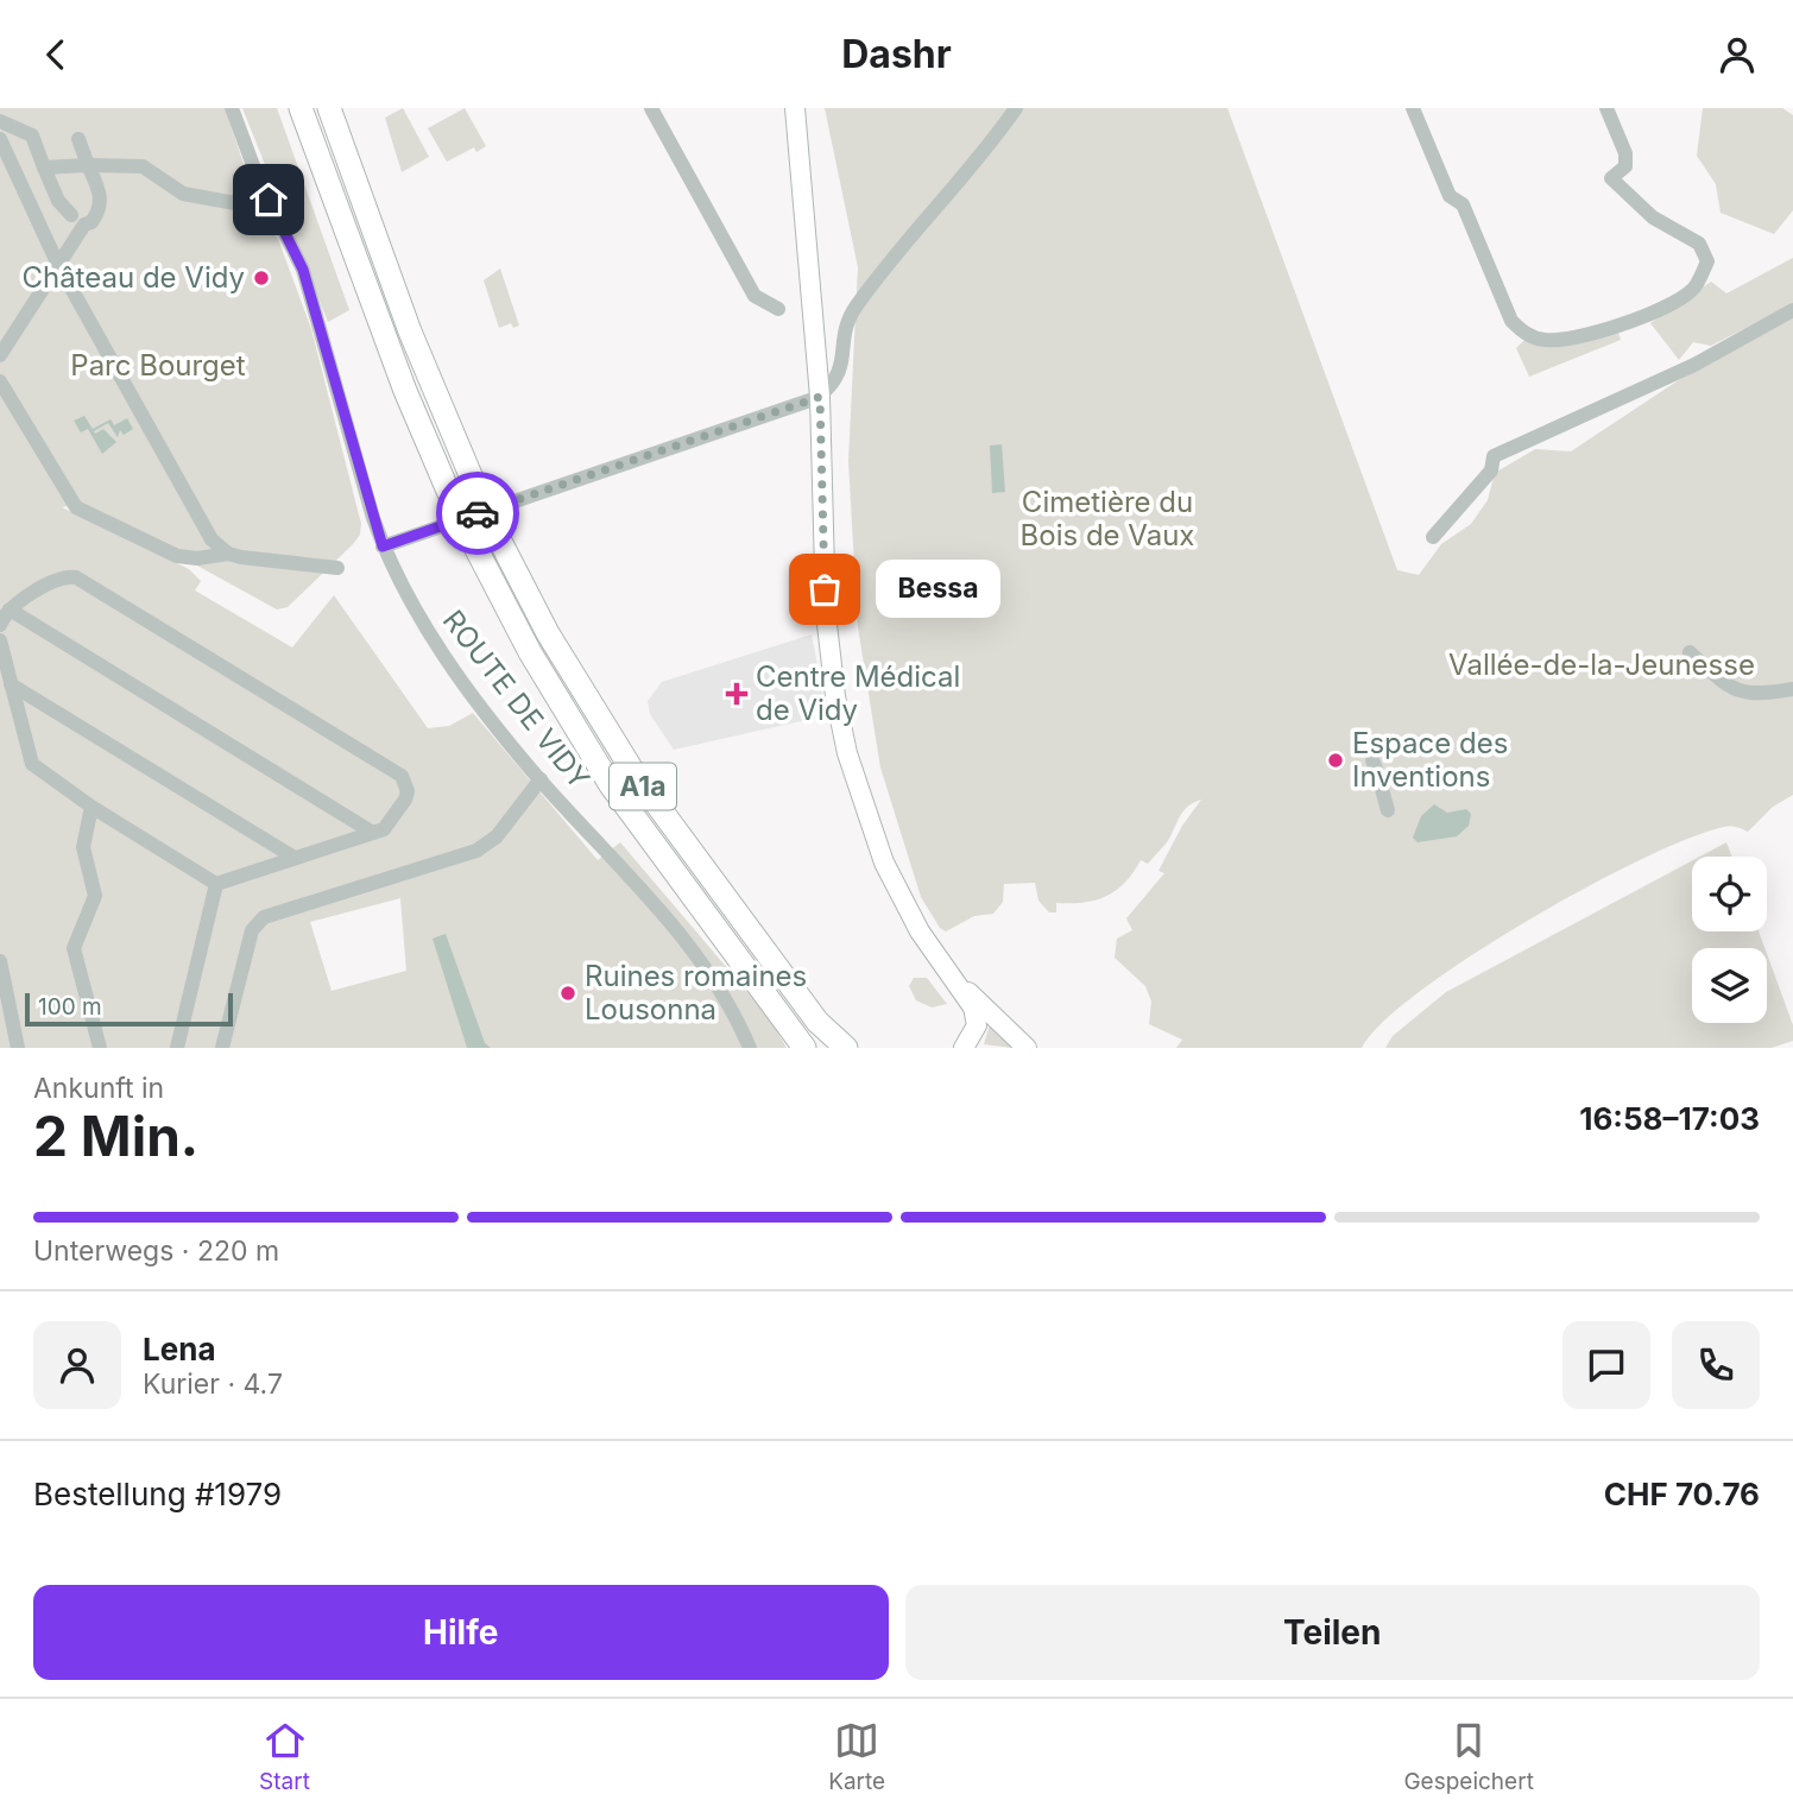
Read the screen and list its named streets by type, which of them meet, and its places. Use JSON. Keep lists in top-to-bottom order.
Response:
{
  "streets": {
    "highway": ["A1a"],
    "street": ["ROUTE DE VIDY"]
  },
  "parks": ["Parc Bourget", "Cimetière du Bois de Vaux", "Vallée-de-la-Jeunesse"],
  "places": {
    "other": [
      "Château de Vidy",
      "Bessa",
      "Espace des Inventions",
      "Ruines romaines Lousonna"
    ],
    "health": ["Centre Médical de Vidy"]
  },
  "scale_bar": "100 m",
  "page": {
    "header": "Dashr",
    "bubble": "Bessa",
    "scale": "100 m",
    "heading": ["2 Min.", "Ankunft in", "16:58–17:03"],
    "panel": [
      "Lena",
      "Kurier · 4.7",
      "Bestellung #1979",
      "CHF 70.76"
    ],
    "bar": "Unterwegs · 220 m",
    "buttons": ["Hilfe", "Teilen"],
    "tabs": ["Start", "Karte", "Gespeichert"]
  }
}
